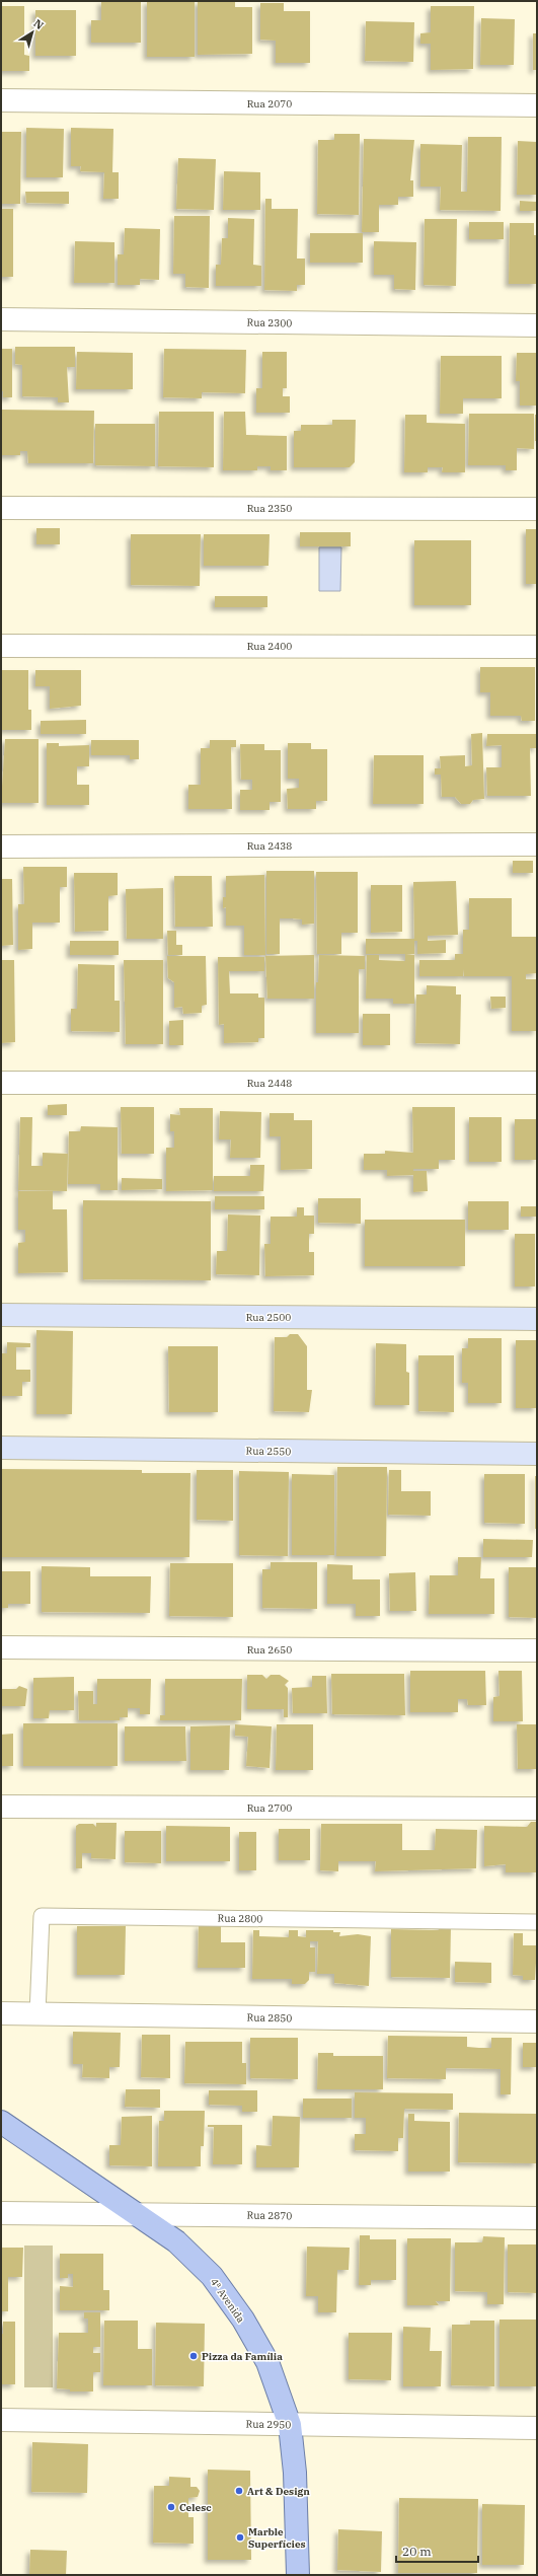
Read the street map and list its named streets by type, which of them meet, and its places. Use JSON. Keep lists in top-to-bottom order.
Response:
{
  "streets": {
    "main road": ["Rua 2500", "Rua 2550", "4ª Avenida"],
    "street": [
      "Rua 2070",
      "Rua 2300",
      "Rua 2350",
      "Rua 2400",
      "Rua 2438",
      "Rua 2448",
      "Rua 2650",
      "Rua 2700",
      "Rua 2850",
      "Rua 2870",
      "Rua 2950"
    ],
    "lane": ["Rua 2800"]
  },
  "crossings": [
    ["Rua 2800", "Rua 2850"],
    ["Rua 2870", "4ª Avenida"],
    ["4ª Avenida", "Rua 2950"]
  ],
  "places": [
    "Pizza da Família",
    "Art & Design",
    "Celesc",
    "Marble Superfícies"
  ],
  "scale_bar": "20 m",
  "north": "top right"
}
